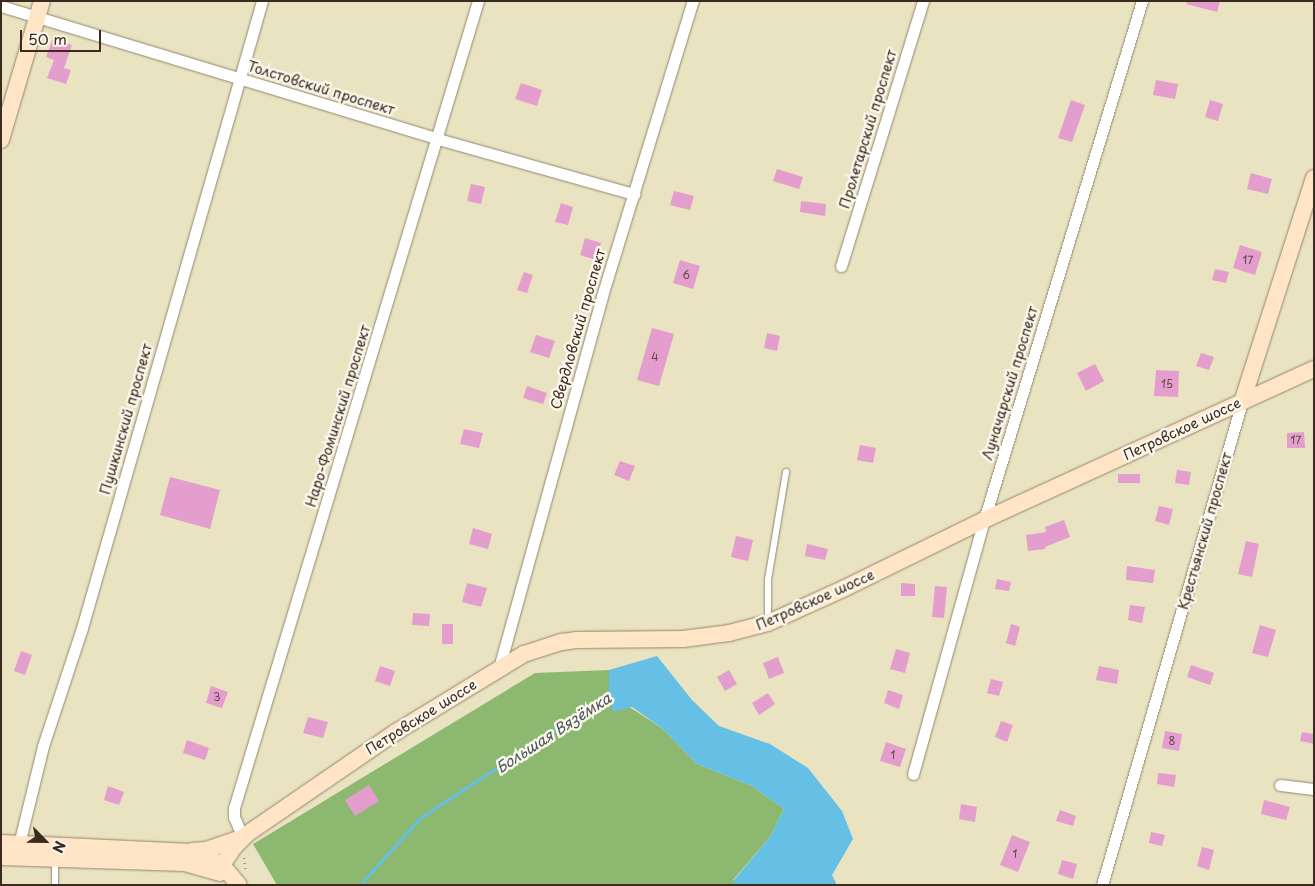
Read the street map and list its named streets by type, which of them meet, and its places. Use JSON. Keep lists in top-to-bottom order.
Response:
{
  "streets": {
    "street": [
      "Толстовский проспект",
      "Пролетарский проспект",
      "Свердловский проспект",
      "Луначарский проспект",
      "Наро-Фоминский проспект",
      "Пушкинский проспект",
      "Петровское шоссе",
      "Крестьянский проспект"
    ]
  },
  "crossings": [
    ["Толстовский проспект", "Свердловский проспект"],
    ["Толстовский проспект", "Наро-Фоминский проспект"],
    ["Толстовский проспект", "Пушкинский проспект"],
    ["Свердловский проспект", "Петровское шоссе"],
    ["Луначарский проспект", "Петровское шоссе"],
    ["Наро-Фоминский проспект", "Петровское шоссе"],
    ["Петровское шоссе", "Крестьянский проспект"]
  ],
  "water": ["Большая Вязёмка"],
  "house_numbers": [
    "17",
    "6",
    "4",
    "15",
    "17",
    "3",
    "8",
    "1",
    "1"
  ],
  "scale_bar": "50 m",
  "north": "bottom right"
}
